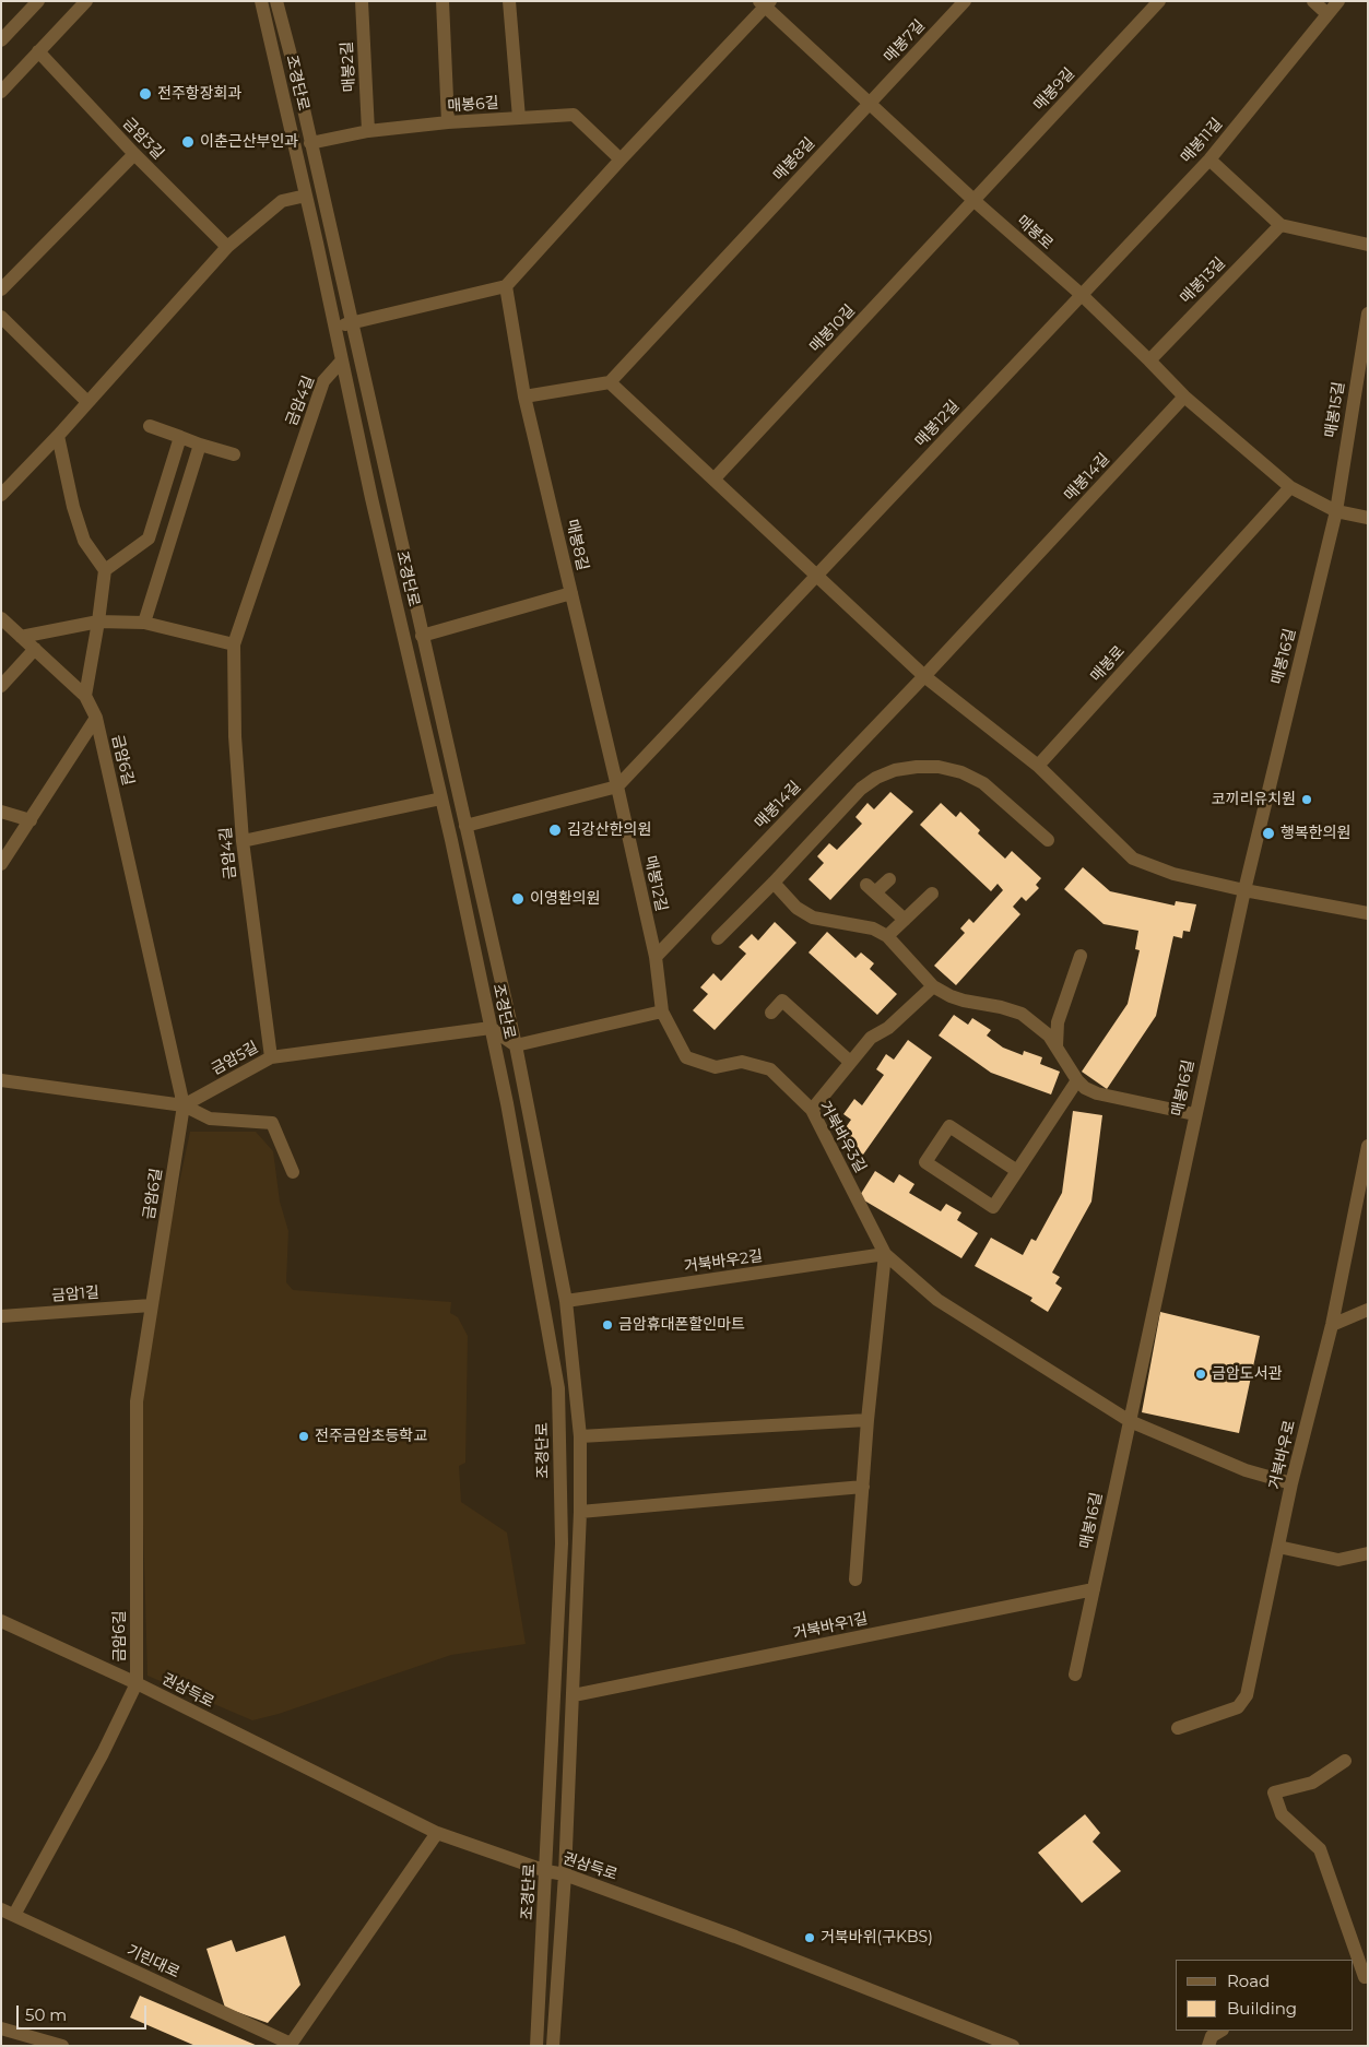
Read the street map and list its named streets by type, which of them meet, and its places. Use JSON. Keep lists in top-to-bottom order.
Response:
{
  "streets": {
    "street": [
      "매봉7길",
      "매봉2길",
      "조경단로",
      "매봉9길",
      "매봉6길",
      "금암3길",
      "매봉11길",
      "매봉8길",
      "매봉로",
      "매봉13길",
      "매봉10길",
      "금암4길",
      "매봉15길",
      "매봉12길",
      "매봉14길",
      "매봉16길",
      "금암6길",
      "금암5길",
      "거북바우3길",
      "거북바우2길",
      "금암1길",
      "거북바우로",
      "거북바우1길",
      "권삼득로",
      "기린대로"
    ]
  },
  "crossings": [
    ["매봉7길", "매봉8길"],
    ["매봉7길", "매봉로"],
    ["매봉2길", "매봉6길"],
    ["조경단로", "매봉6길"],
    ["조경단로", "금암4길"],
    ["조경단로", "금암5길"],
    ["조경단로", "거북바우2길"],
    ["조경단로", "거북바우1길"],
    ["조경단로", "권삼득로"],
    ["매봉9길", "매봉로"],
    ["매봉9길", "매봉10길"],
    ["매봉11길", "매봉로"],
    ["매봉11길", "매봉12길"],
    ["매봉8길", "매봉로"],
    ["매봉8길", "매봉12길"],
    ["매봉로", "매봉13길"],
    ["매봉로", "매봉10길"],
    ["매봉로", "매봉15길"],
    ["매봉로", "매봉12길"],
    ["매봉로", "매봉14길"],
    ["매봉로", "매봉16길"],
    ["금암4길", "금암5길"],
    ["매봉15길", "매봉16길"],
    ["매봉12길", "매봉14길"],
    ["매봉12길", "거북바우3길"],
    ["매봉16길", "거북바우3길"],
    ["매봉16길", "거북바우1길"],
    ["금암6길", "금암5길"],
    ["금암6길", "금암1길"],
    ["금암6길", "권삼득로"],
    ["거북바우3길", "거북바우2길"],
    ["거북바우3길", "거북바우로"],
    ["권삼득로", "기린대로"]
  ],
  "places": [
    "전주항장회과",
    "이춘근산부인과",
    "코끼리유치원",
    "김강산한의원",
    "행복한의원",
    "이영환의원",
    "금암휴대폰할인마트",
    "금암도서관",
    "전주금암초등학교",
    "거북바위(구KBS)"
  ],
  "legend": ["Road", "Building"],
  "scale_bar": "50 m"
}
